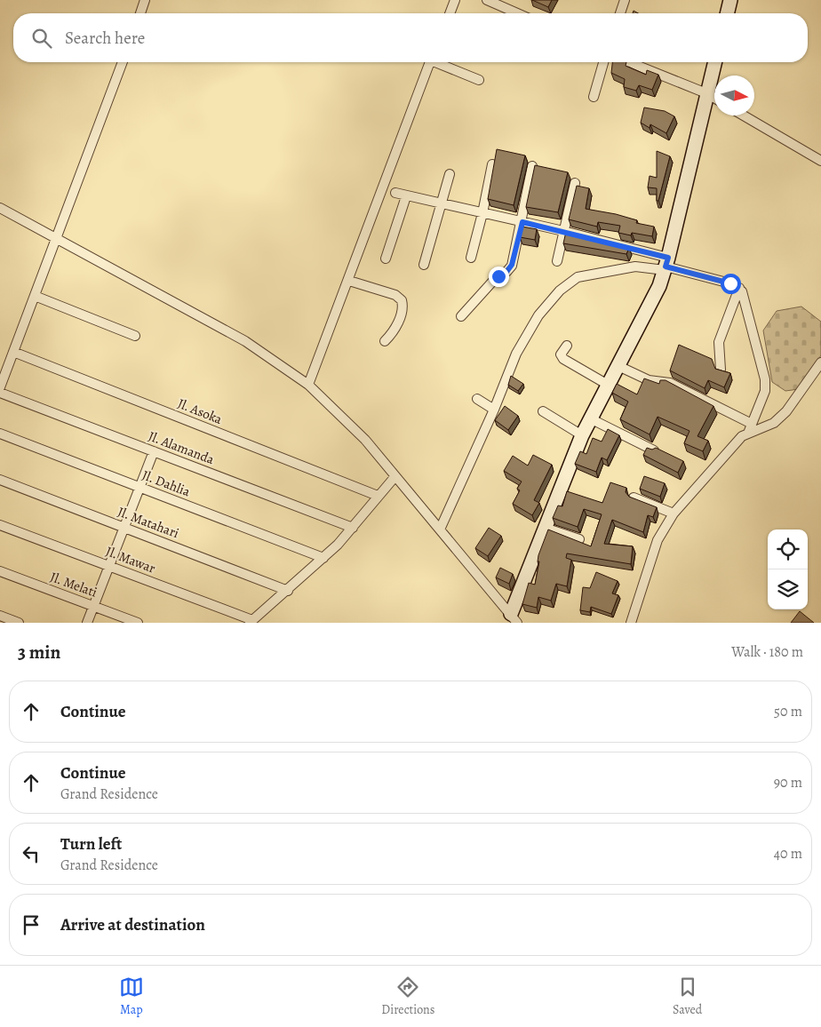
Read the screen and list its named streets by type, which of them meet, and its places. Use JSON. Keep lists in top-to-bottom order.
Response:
{
  "streets": {
    "street": [
      "Jl. Asoka",
      "Jl. Alamanda",
      "Jl. Dahlia",
      "Jl. Matahari",
      "Jl. Mawar",
      "Jl. Melati"
    ]
  },
  "north": "right",
  "page": {
    "search": "Search here",
    "heading": ["3 min", "Walk · 180 m"],
    "list": [
      ["Continue", "50 m"],
      ["Continue", "Grand Residence", "90 m"],
      ["Turn left", "Grand Residence", "40 m"],
      "Arrive at destination"
    ],
    "nav": ["Map", "Directions", "Saved"]
  }
}
